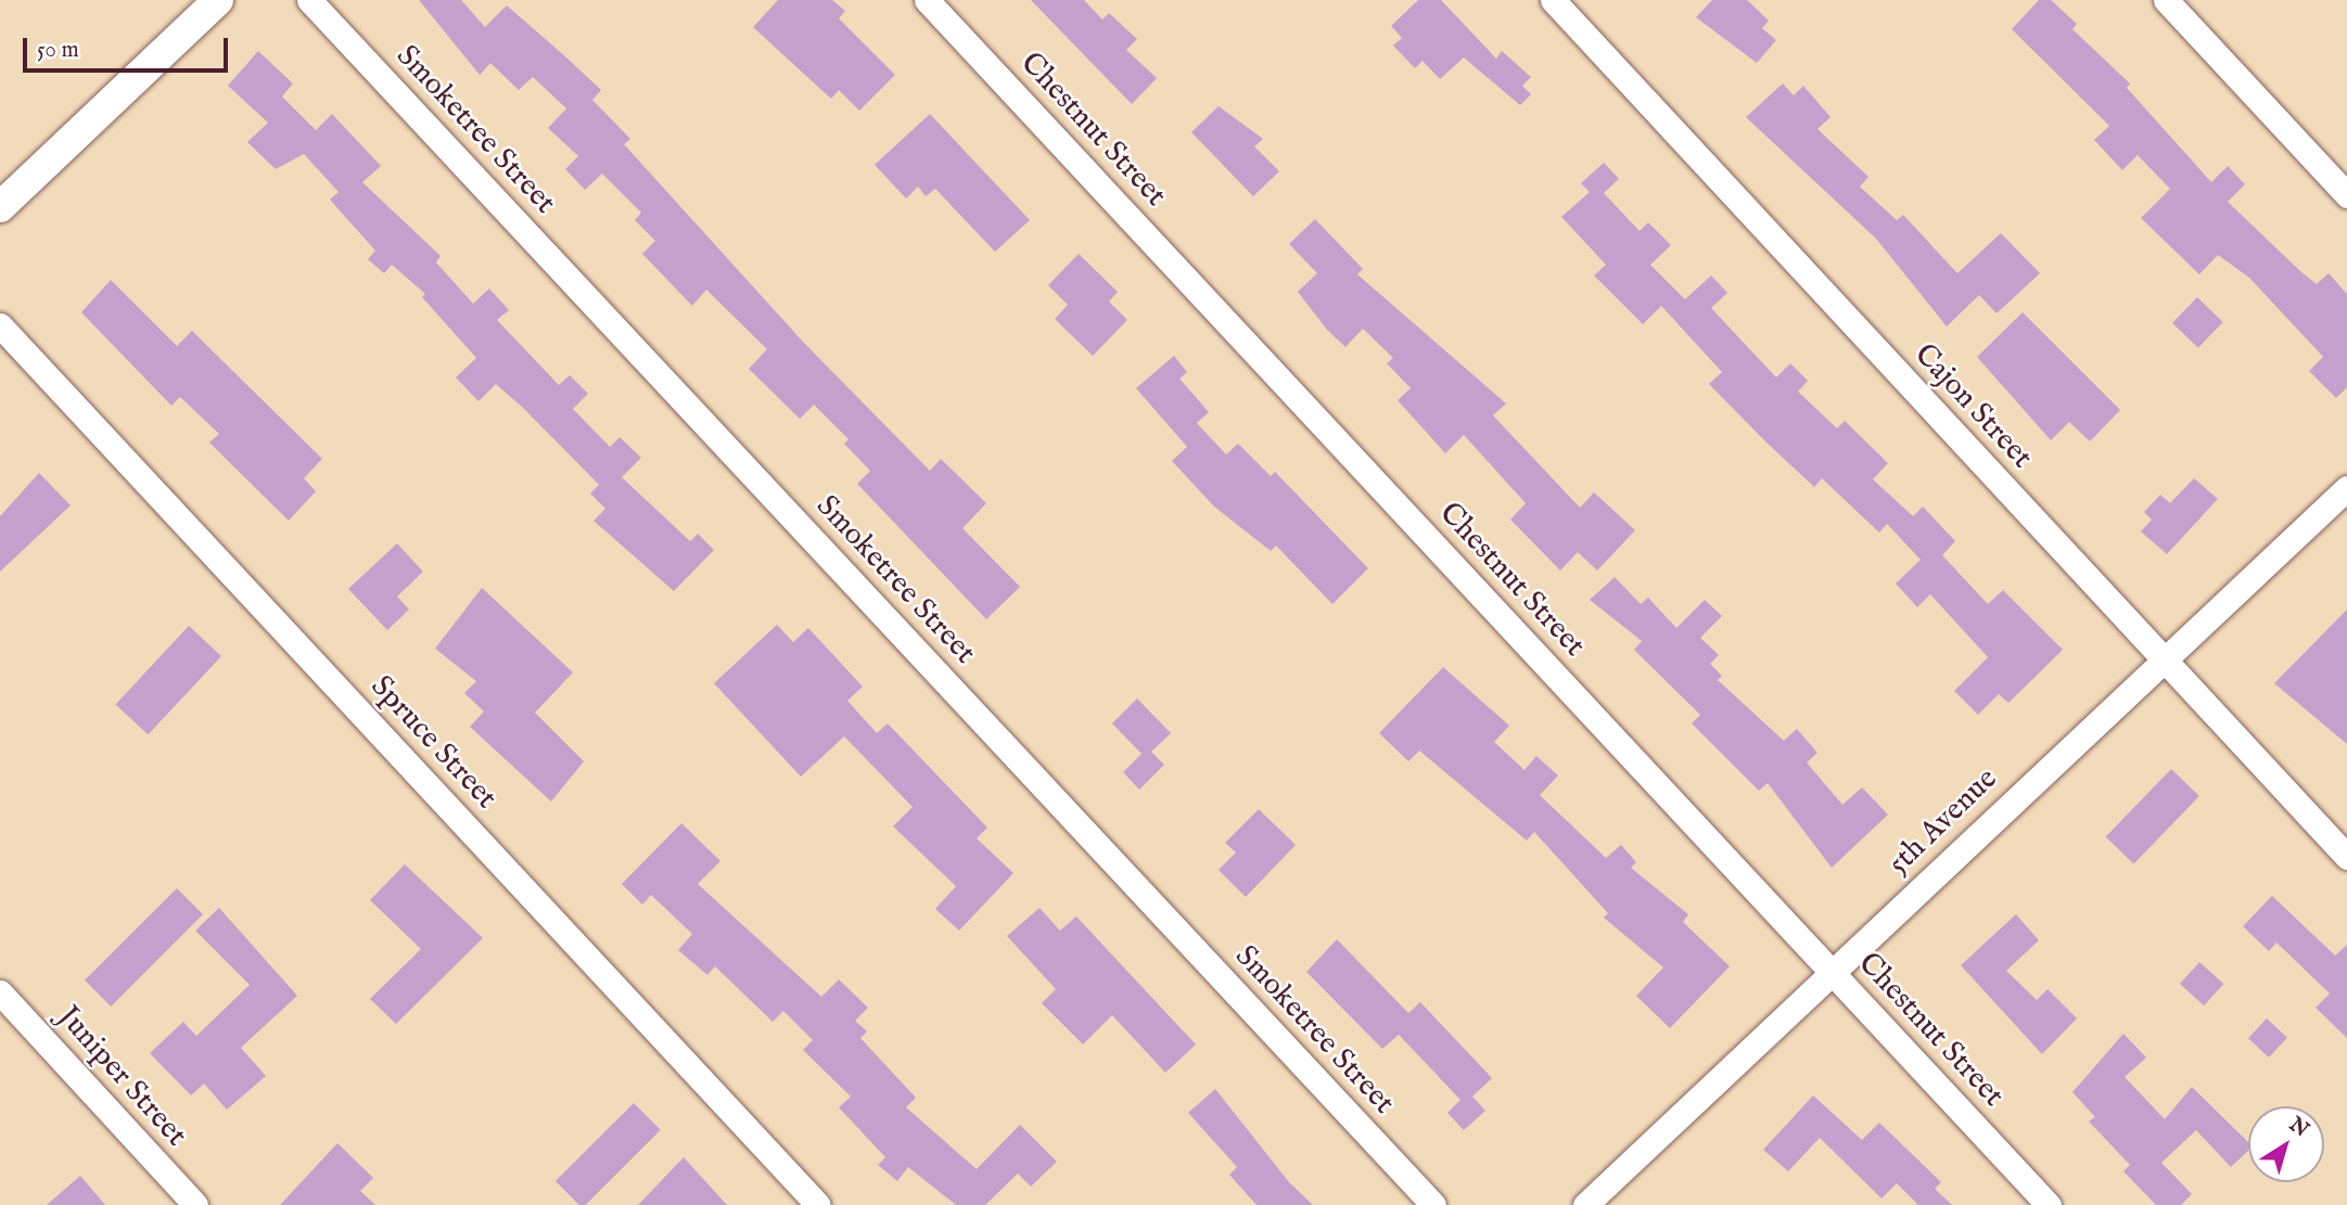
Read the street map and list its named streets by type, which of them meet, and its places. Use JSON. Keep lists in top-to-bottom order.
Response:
{
  "streets": {
    "street": [
      "Smoketree Street",
      "Chestnut Street",
      "Cajon Street",
      "Spruce Street",
      "5th Avenue",
      "Juniper Street"
    ]
  },
  "crossings": [
    ["Chestnut Street", "5th Avenue"],
    ["Cajon Street", "5th Avenue"]
  ],
  "scale_bar": "50 m",
  "north": "top right"
}
